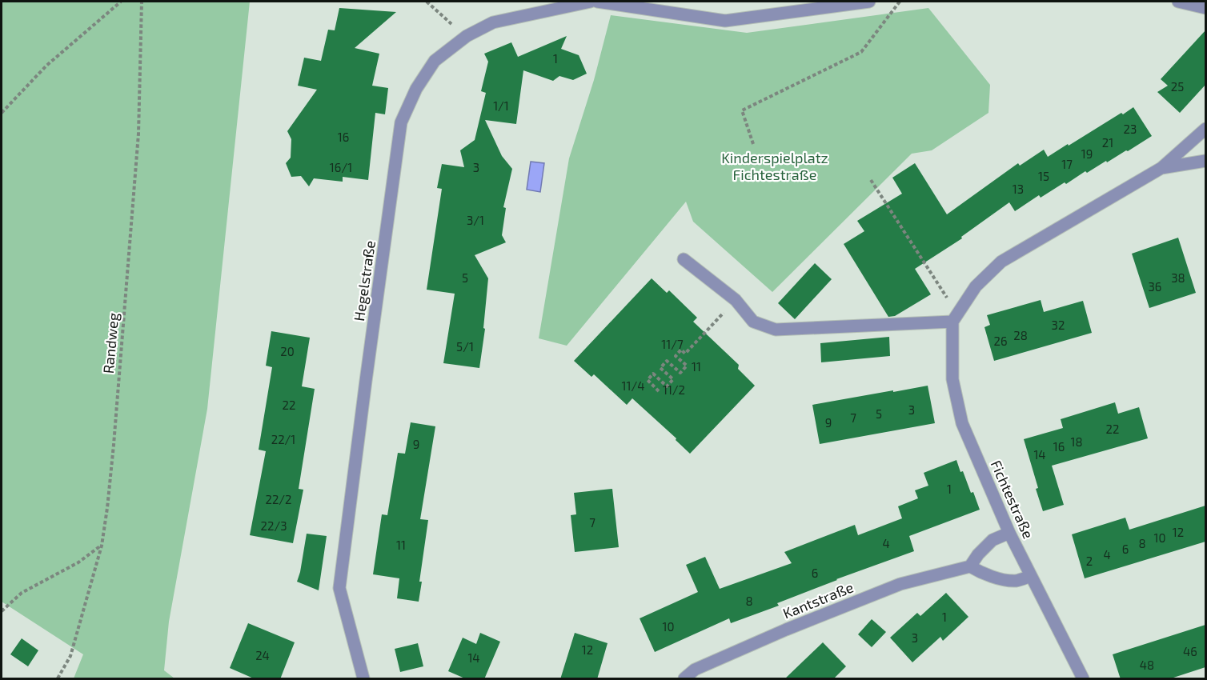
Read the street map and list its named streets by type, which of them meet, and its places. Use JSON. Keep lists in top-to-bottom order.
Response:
{
  "streets": {
    "street": ["Hegelstraße", "Fichtestraße", "Kantstraße"],
    "path": ["Randweg"]
  },
  "parks": ["Kinderspielplatz Fichtestraße"],
  "house_numbers": [
    "1",
    "25",
    "1/1",
    "23",
    "16",
    "21",
    "19",
    "17",
    "16/1",
    "3",
    "15",
    "13",
    "3/1",
    "5",
    "38",
    "36",
    "32",
    "28",
    "26",
    "11/7",
    "5/1",
    "20",
    "11",
    "11/4",
    "11/2",
    "22",
    "3",
    "5",
    "7",
    "9",
    "22",
    "22/1",
    "18",
    "9",
    "16",
    "14",
    "1",
    "22/2",
    "7",
    "22/3",
    "12",
    "10",
    "4",
    "8",
    "11",
    "6",
    "4",
    "2",
    "6",
    "8",
    "1",
    "10",
    "3",
    "12",
    "46",
    "24",
    "14",
    "48"
  ]
}
